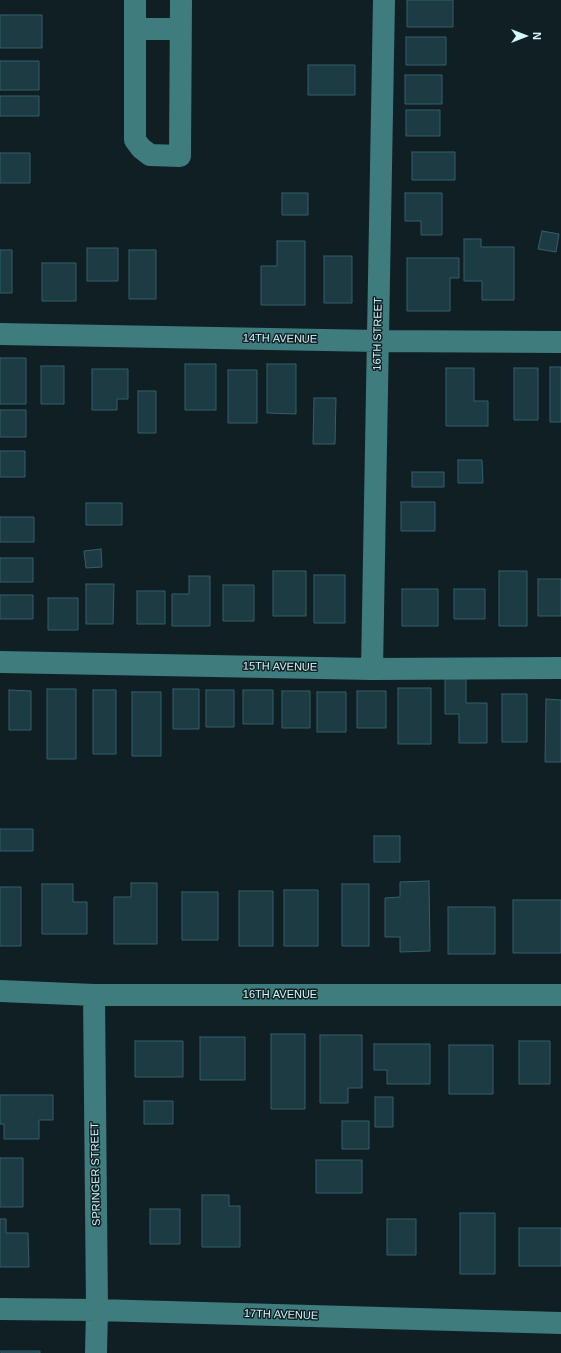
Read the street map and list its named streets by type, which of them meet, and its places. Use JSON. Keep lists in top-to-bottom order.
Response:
{
  "streets": {
    "street": [
      "16TH STREET",
      "14TH AVENUE",
      "15TH AVENUE",
      "16TH AVENUE",
      "SPRINGER STREET",
      "17TH AVENUE"
    ]
  },
  "crossings": [
    ["16TH STREET", "14TH AVENUE"],
    ["16TH STREET", "15TH AVENUE"],
    ["16TH AVENUE", "SPRINGER STREET"],
    ["SPRINGER STREET", "17TH AVENUE"]
  ],
  "north": "right"
}
